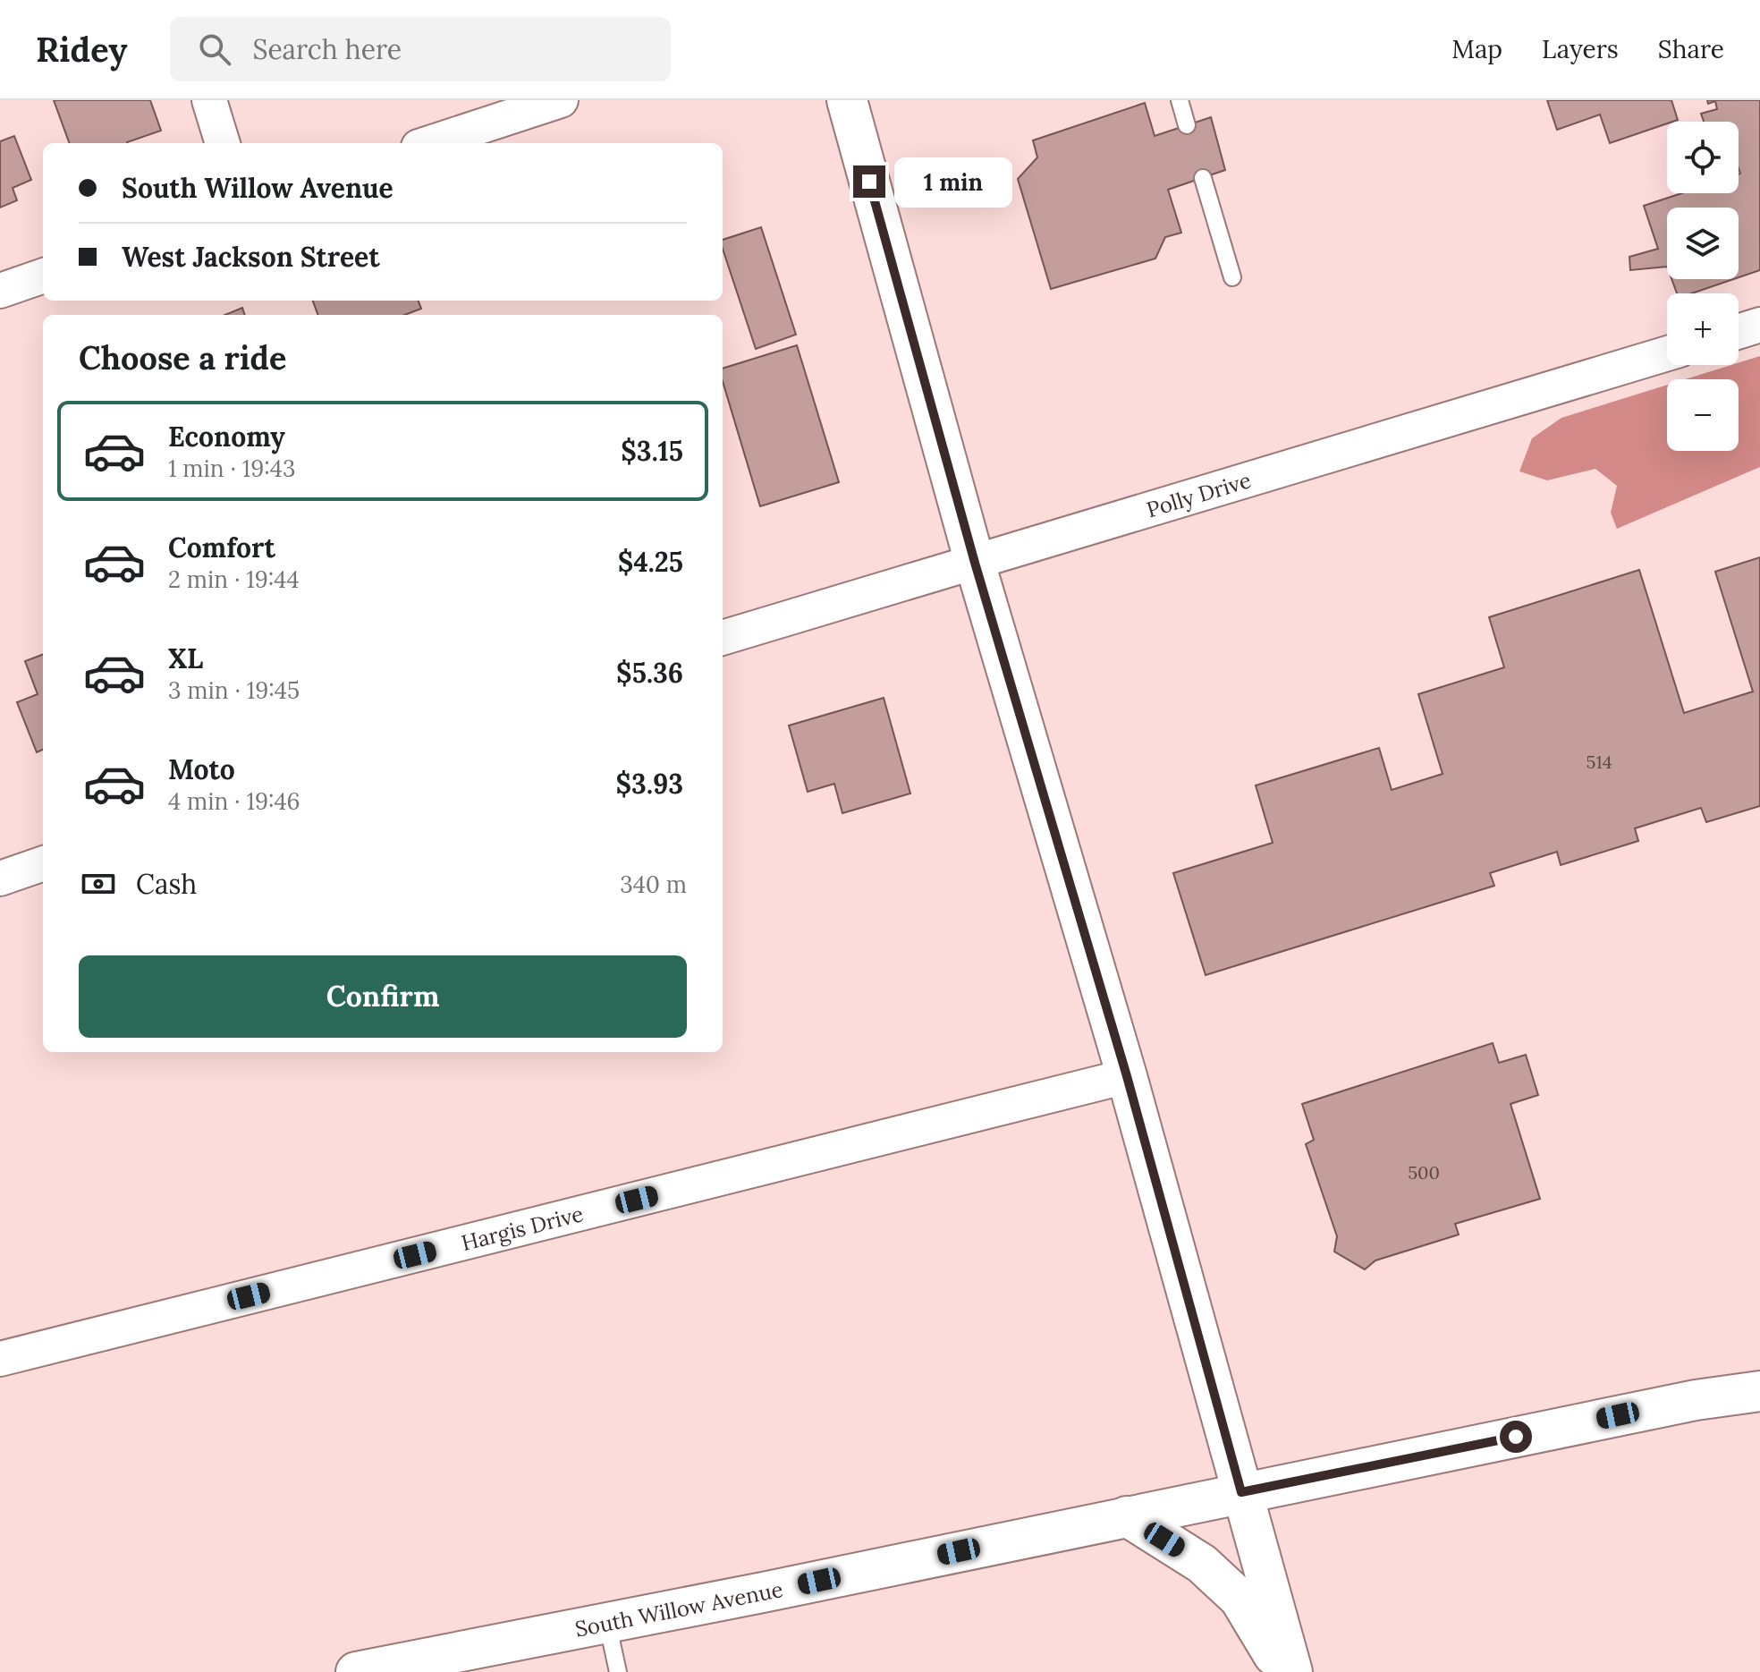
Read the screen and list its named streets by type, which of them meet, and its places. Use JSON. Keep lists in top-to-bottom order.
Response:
{
  "streets": {
    "street": ["Polly Drive", "Hargis Drive", "South Willow Avenue"]
  },
  "house_numbers": ["514", "500"],
  "page": {
    "header": "Ridey",
    "search": "Search here",
    "nav": ["Map", "Layers", "Share"],
    "map_buttons": ["+", "−"],
    "banner": ["South Willow Avenue", "West Jackson Street"],
    "bubble": "1 min",
    "heading": "Choose a ride",
    "list": [
      {
        "name": "Economy",
        "note": "1 min · 19:43",
        "value": "$3.15"
      },
      {
        "name": "Comfort",
        "note": "2 min · 19:44",
        "value": "$4.25"
      },
      {
        "name": "XL",
        "note": "3 min · 19:45",
        "value": "$5.36"
      },
      {
        "name": "Moto",
        "note": "4 min · 19:46",
        "value": "$3.93"
      }
    ],
    "pay": ["Cash", "340 m"],
    "buttons": "Confirm"
  }
}
